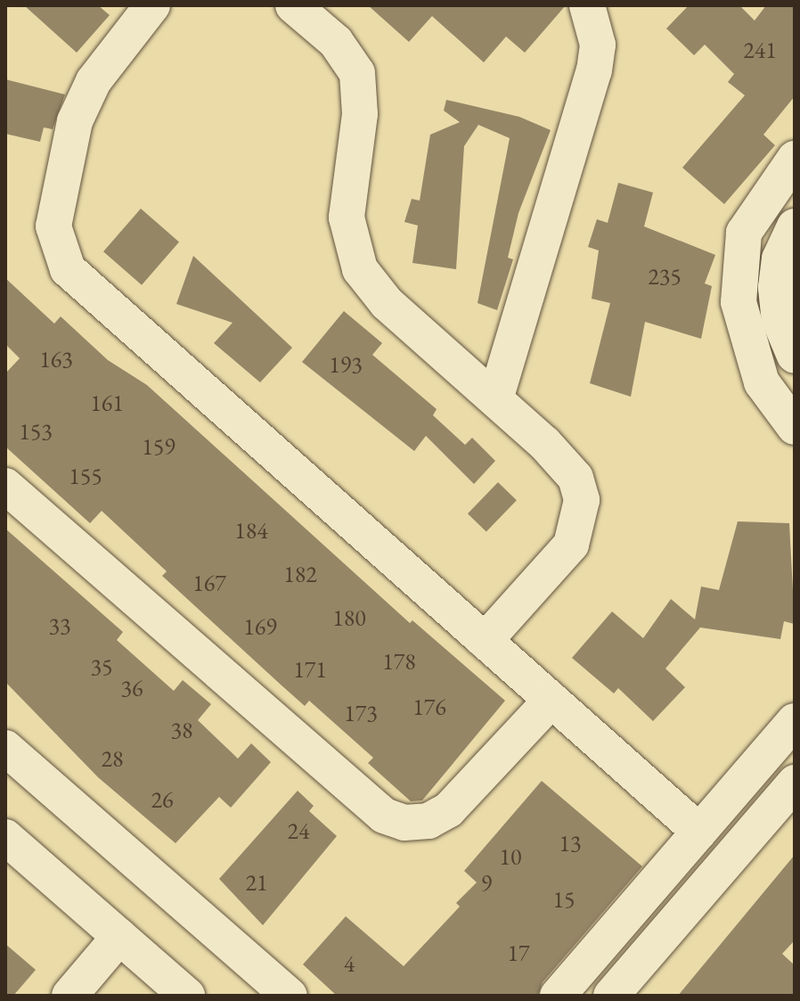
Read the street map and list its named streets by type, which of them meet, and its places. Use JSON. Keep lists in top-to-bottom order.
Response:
{
  "house_numbers": [
    "241",
    "235",
    "163",
    "193",
    "161",
    "153",
    "159",
    "155",
    "184",
    "182",
    "167",
    "180",
    "33",
    "169",
    "178",
    "35",
    "171",
    "36",
    "176",
    "173",
    "38",
    "28",
    "26",
    "24",
    "13",
    "10",
    "21",
    "9",
    "15",
    "17",
    "4"
  ]
}
